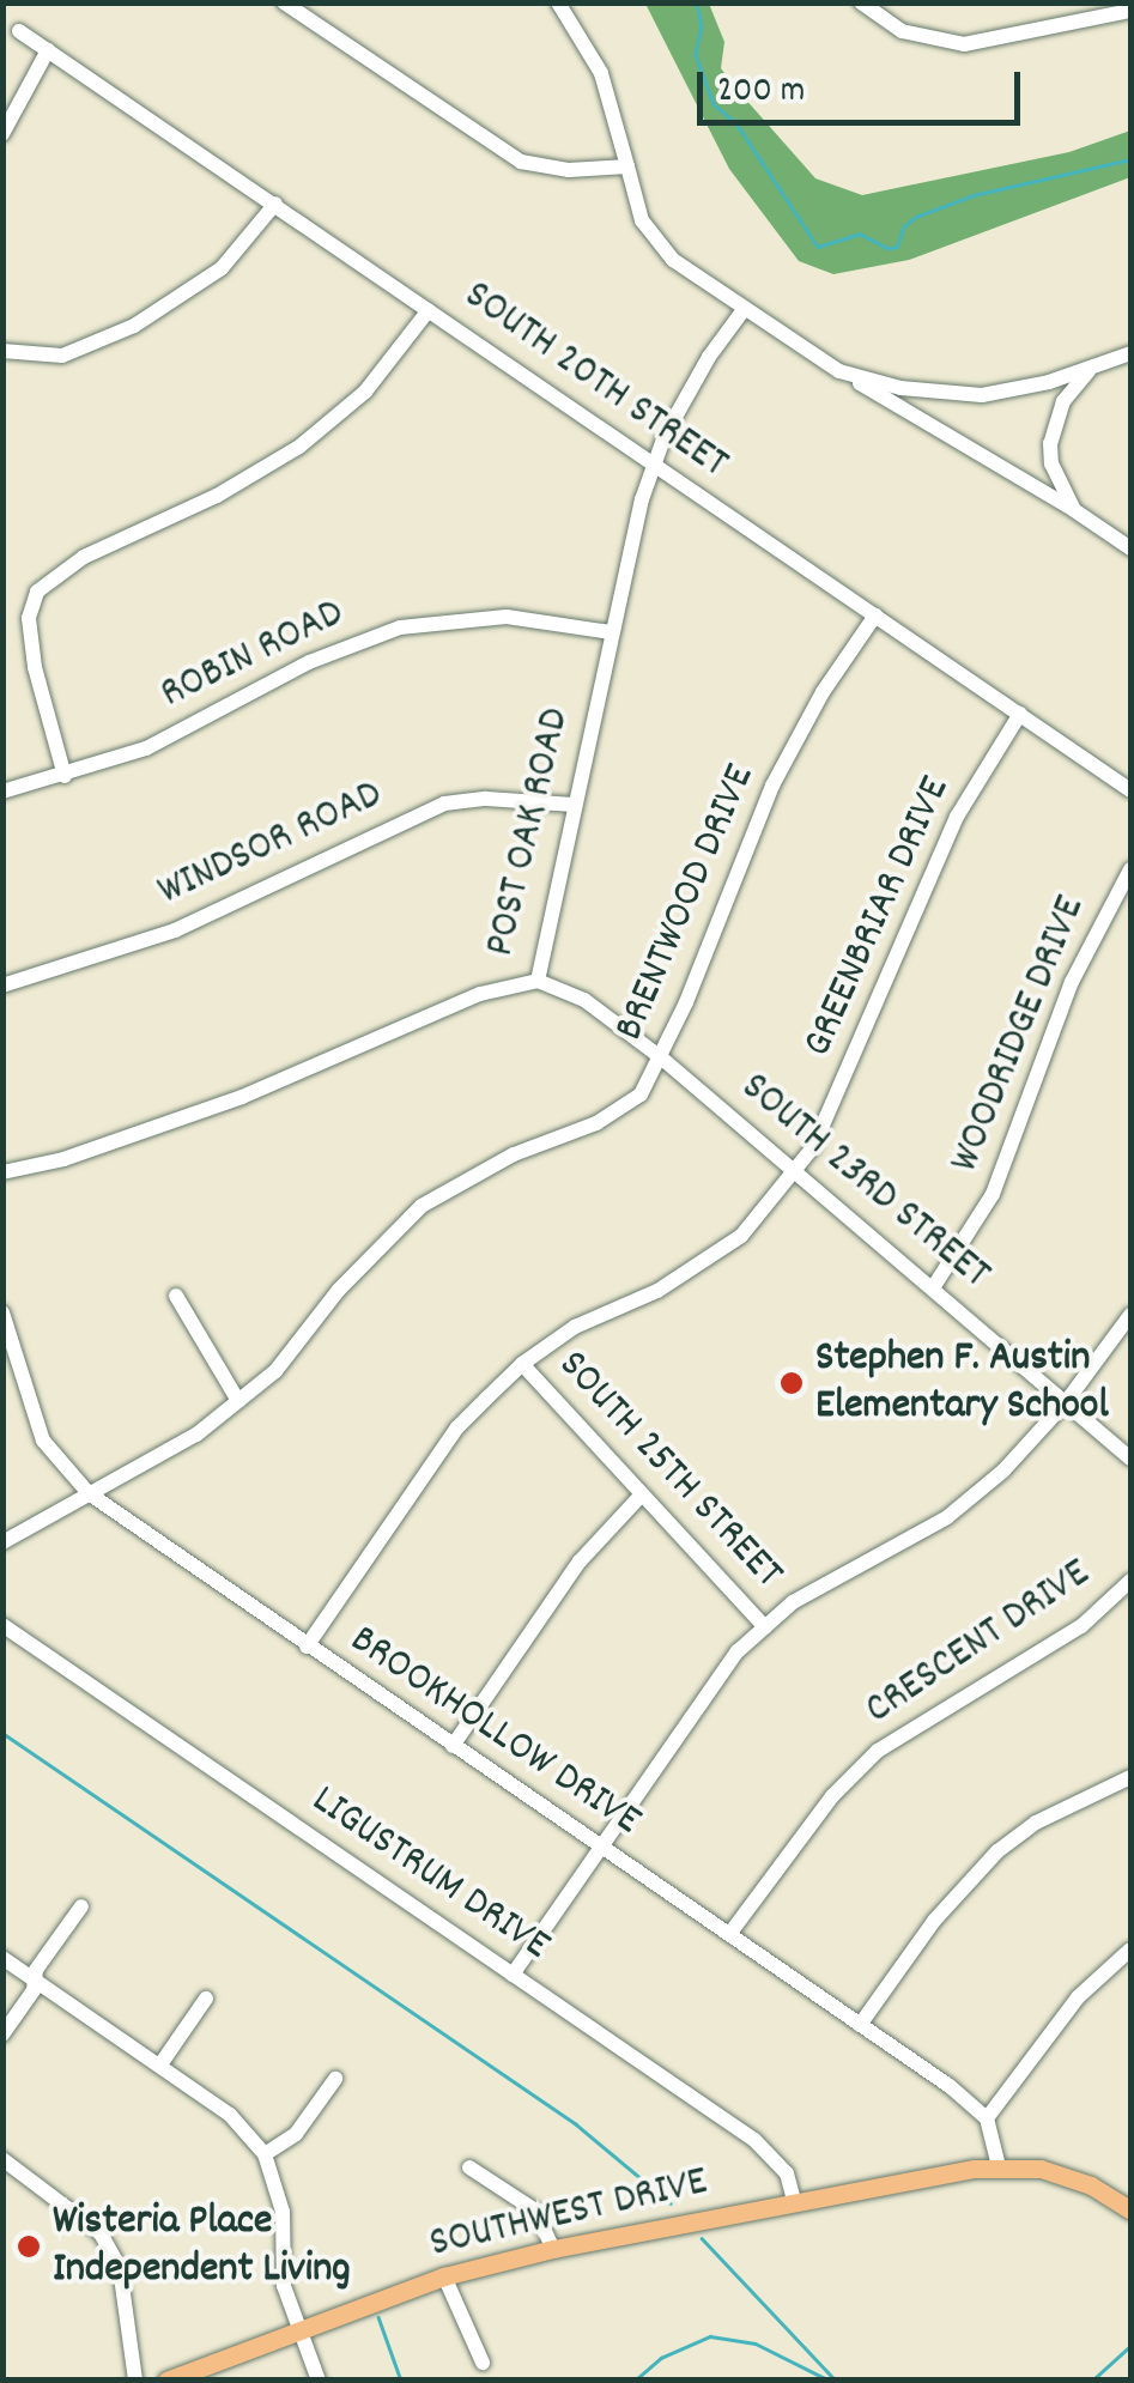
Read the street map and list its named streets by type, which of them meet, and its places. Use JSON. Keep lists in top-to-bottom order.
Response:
{
  "streets": {
    "main road": ["SOUTHWEST DRIVE"],
    "street": [
      "SOUTH 20TH STREET",
      "ROBIN ROAD",
      "POST OAK ROAD",
      "WINDSOR ROAD",
      "BRENTWOOD DRIVE",
      "GREENBRIAR DRIVE",
      "WOODRIDGE DRIVE",
      "SOUTH 23RD STREET",
      "SOUTH 25TH STREET",
      "CRESCENT DRIVE",
      "BROOKHOLLOW DRIVE",
      "LIGUSTRUM DRIVE"
    ]
  },
  "crossings": [
    ["SOUTH 20TH STREET", "POST OAK ROAD"],
    ["SOUTH 20TH STREET", "BRENTWOOD DRIVE"],
    ["SOUTH 20TH STREET", "GREENBRIAR DRIVE"],
    ["ROBIN ROAD", "POST OAK ROAD"],
    ["POST OAK ROAD", "WINDSOR ROAD"],
    ["POST OAK ROAD", "SOUTH 23RD STREET"],
    ["BRENTWOOD DRIVE", "SOUTH 23RD STREET"],
    ["BRENTWOOD DRIVE", "BROOKHOLLOW DRIVE"],
    ["GREENBRIAR DRIVE", "SOUTH 23RD STREET"],
    ["GREENBRIAR DRIVE", "SOUTH 25TH STREET"],
    ["GREENBRIAR DRIVE", "BROOKHOLLOW DRIVE"],
    ["WOODRIDGE DRIVE", "SOUTH 23RD STREET"],
    ["CRESCENT DRIVE", "BROOKHOLLOW DRIVE"],
    ["LIGUSTRUM DRIVE", "SOUTHWEST DRIVE"]
  ],
  "places": ["Stephen F. Austin Elementary School", "Wisteria Place Independent Living"],
  "scale_bar": "200 m"
}
